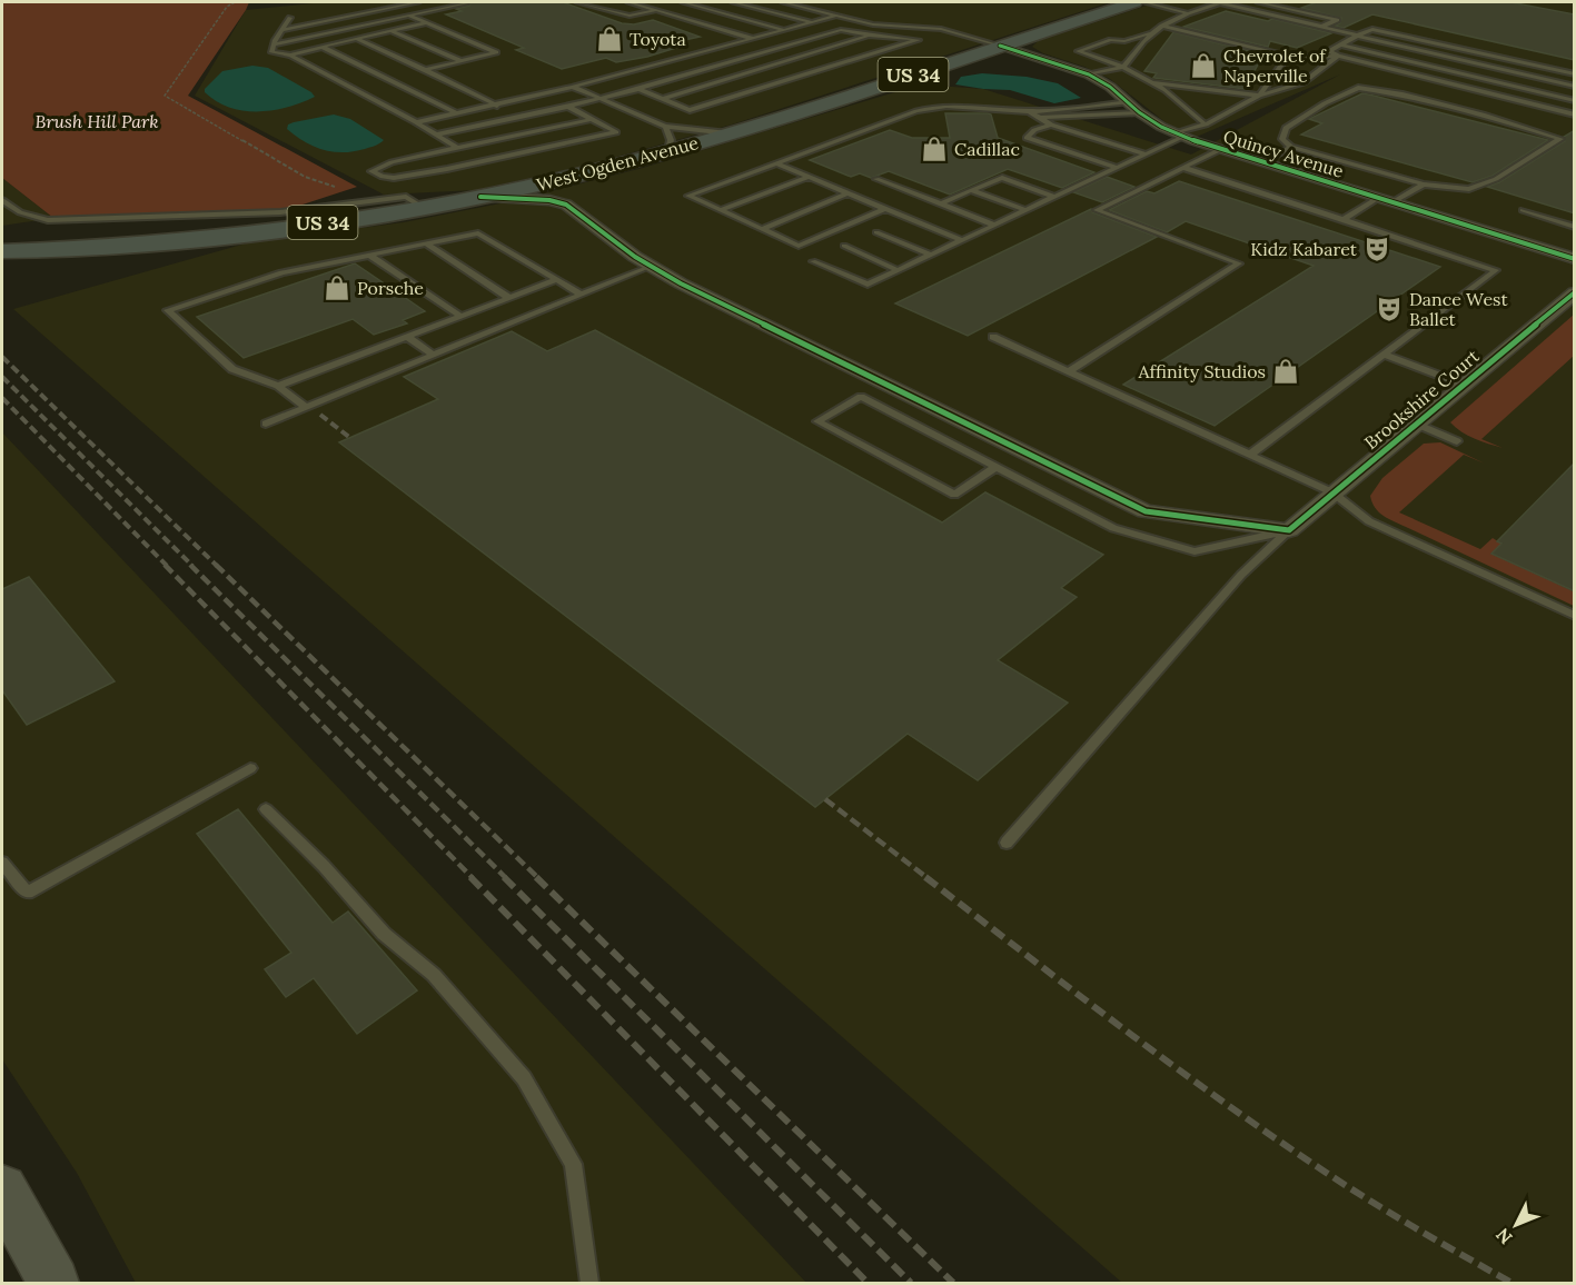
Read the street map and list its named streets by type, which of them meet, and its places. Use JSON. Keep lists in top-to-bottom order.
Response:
{
  "streets": {
    "main road": ["US 34", "West Ogden Avenue"],
    "street": ["Quincy Avenue", "Brookshire Court"]
  },
  "crossings": [
    ["Quincy Avenue", "West Ogden Avenue"]
  ],
  "parks": ["Brush Hill Park"],
  "places": {
    "shop": [
      "Toyota",
      "Chevrolet of Naperville",
      "Cadillac",
      "Porsche",
      "Affinity Studios"
    ],
    "theatre": ["Kidz Kabaret", "Dance West Ballet"]
  },
  "north": "bottom left"
}
